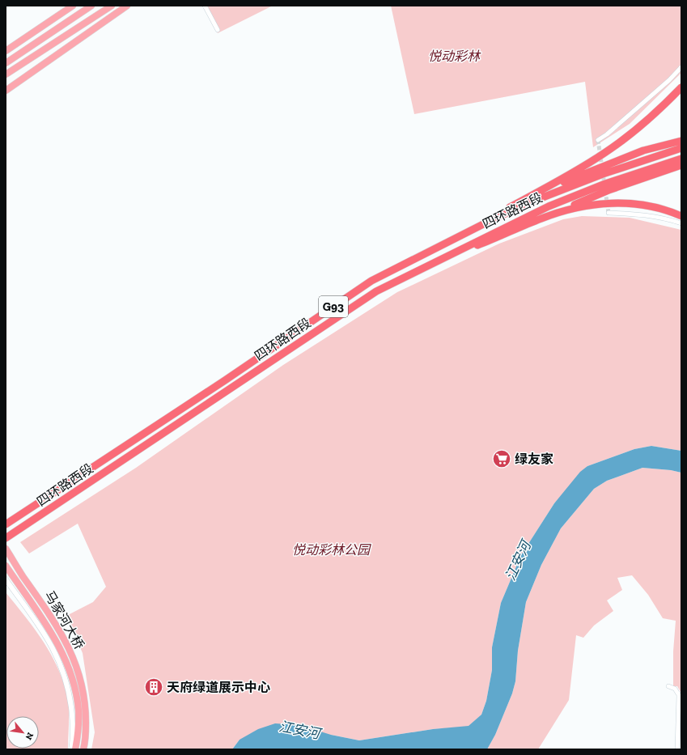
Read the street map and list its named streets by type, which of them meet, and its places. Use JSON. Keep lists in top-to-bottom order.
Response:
{
  "streets": {
    "highway": ["四环路西段", "G93"],
    "main road": ["马家河大桥"]
  },
  "water": ["江安河"],
  "parks": ["悦动彩林", "悦动彩林公园"],
  "places": {
    "supermarket": ["绿友家"],
    "building": ["天府绿道展示中心"]
  },
  "north": "bottom right"
}
